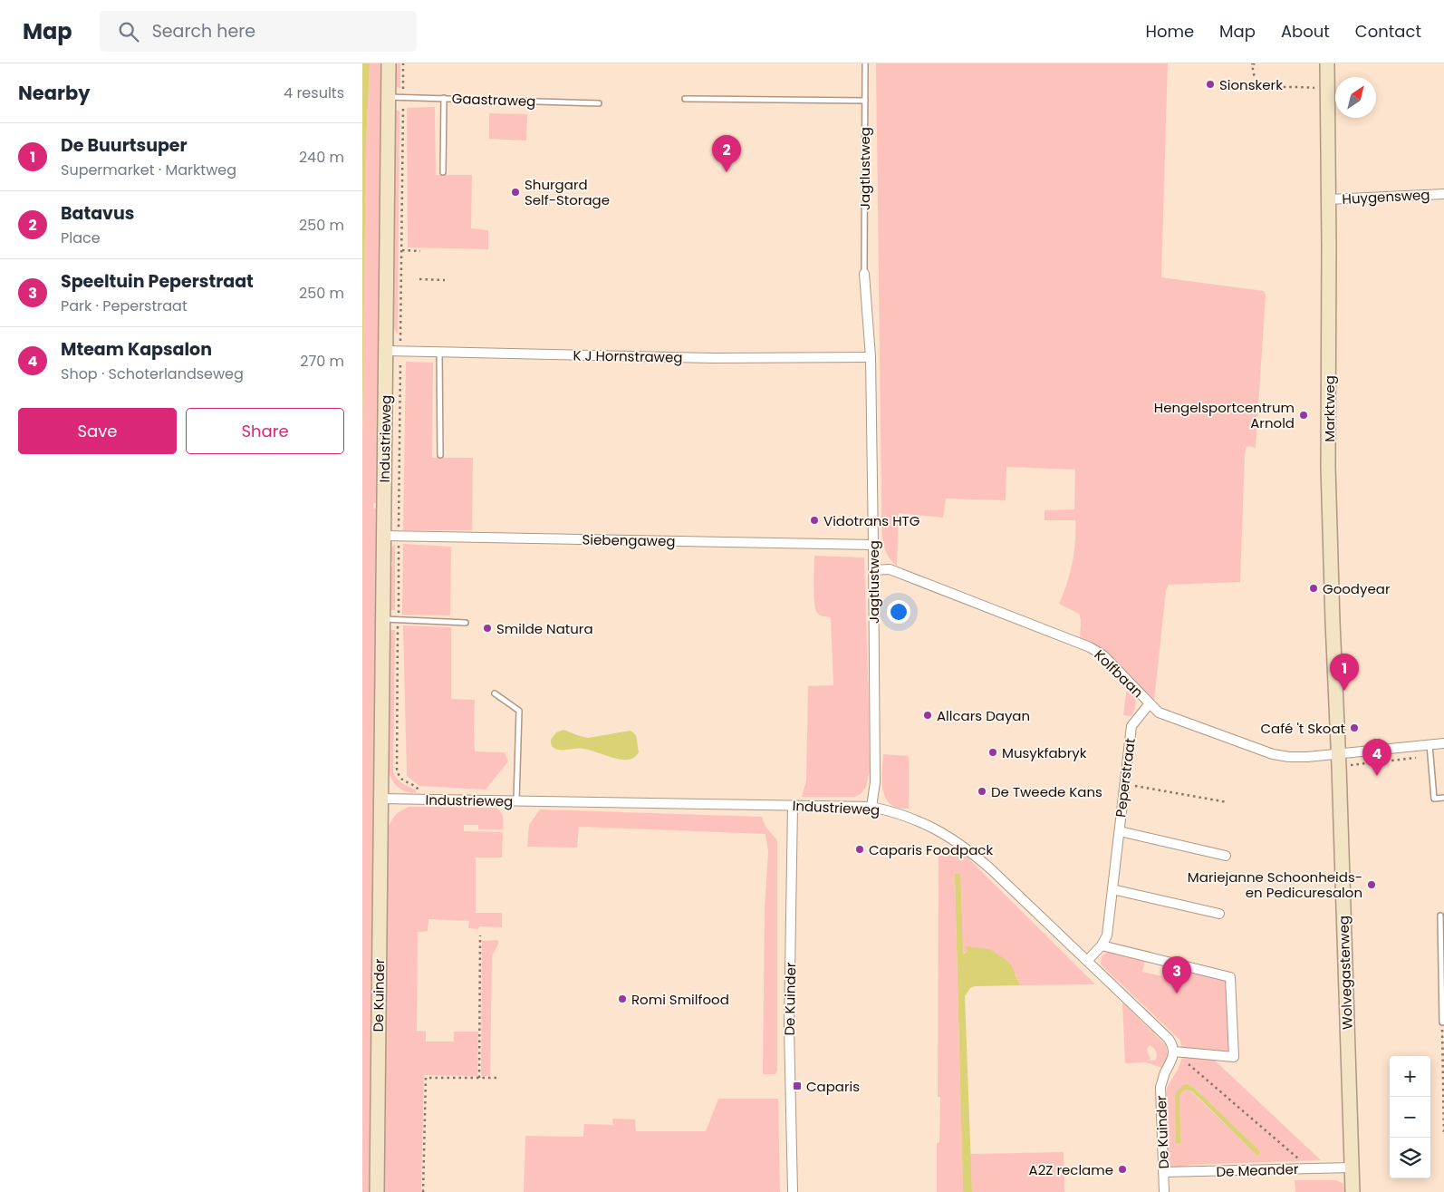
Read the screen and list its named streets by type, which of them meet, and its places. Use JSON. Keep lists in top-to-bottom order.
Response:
{
  "streets": {
    "main road": [
      "Marktweg",
      "Industrieweg",
      "Wolvegasterweg",
      "De Kuinder"
    ],
    "street": [
      "Jagtlustweg",
      "Huygensweg",
      "K J Hornstraweg",
      "Siebengaweg",
      "Kolfbaan",
      "Peperstraat",
      "De Meander"
    ],
    "lane": ["Gaastraweg"]
  },
  "crossings": [
    ["Gaastraweg", "Industrieweg"],
    ["Jagtlustweg", "K J Hornstraweg"],
    ["Jagtlustweg", "Industrieweg"],
    ["Jagtlustweg", "Siebengaweg"],
    ["Jagtlustweg", "Kolfbaan"],
    ["Huygensweg", "Marktweg"],
    ["K J Hornstraweg", "Industrieweg"],
    ["Marktweg", "Kolfbaan"],
    ["Marktweg", "Wolvegasterweg"],
    ["Industrieweg", "Siebengaweg"],
    ["Industrieweg", "Peperstraat"],
    ["Industrieweg", "De Kuinder"],
    ["Kolfbaan", "Peperstraat"],
    ["Kolfbaan", "Wolvegasterweg"],
    ["Wolvegasterweg", "De Meander"],
    ["De Kuinder", "De Meander"]
  ],
  "places": {
    "other": [
      "Sionskerk",
      "Shurgard Self-Storage",
      "Hengelsportcentrum Arnold",
      "Vidotrans HTG",
      "Goodyear",
      "Smilde Natura",
      "Allcars Dayan",
      "Café 't Skoat",
      "Musykfabryk",
      "De Tweede Kans",
      "Caparis Foodpack",
      "Mariejanne Schoonheids- en Pedicuresalon",
      "Romi Smilfood",
      "A2Z reclame"
    ],
    "transit": ["Caparis"]
  },
  "north": "top right",
  "page": {
    "header": "Map",
    "search": "Search here",
    "nav": [
      "Home",
      "Map",
      "About",
      "Contact"
    ],
    "heading": ["Nearby", "4 results"],
    "list": [
      {
        "mark": "1",
        "name": "De Buurtsuper",
        "note": "Supermarket · Marktweg",
        "value": "240 m"
      },
      {
        "mark": "2",
        "name": "Batavus",
        "note": "Place",
        "value": "250 m"
      },
      {
        "mark": "3",
        "name": "Speeltuin Peperstraat",
        "note": "Park · Peperstraat",
        "value": "250 m"
      },
      {
        "mark": "4",
        "name": "Mteam Kapsalon",
        "note": "Shop · Schoterlandseweg",
        "value": "270 m"
      }
    ],
    "pins": [
      "2",
      "1",
      "4",
      "3"
    ],
    "buttons": ["Save", "Share"],
    "map_buttons": ["+", "−"]
  }
}
